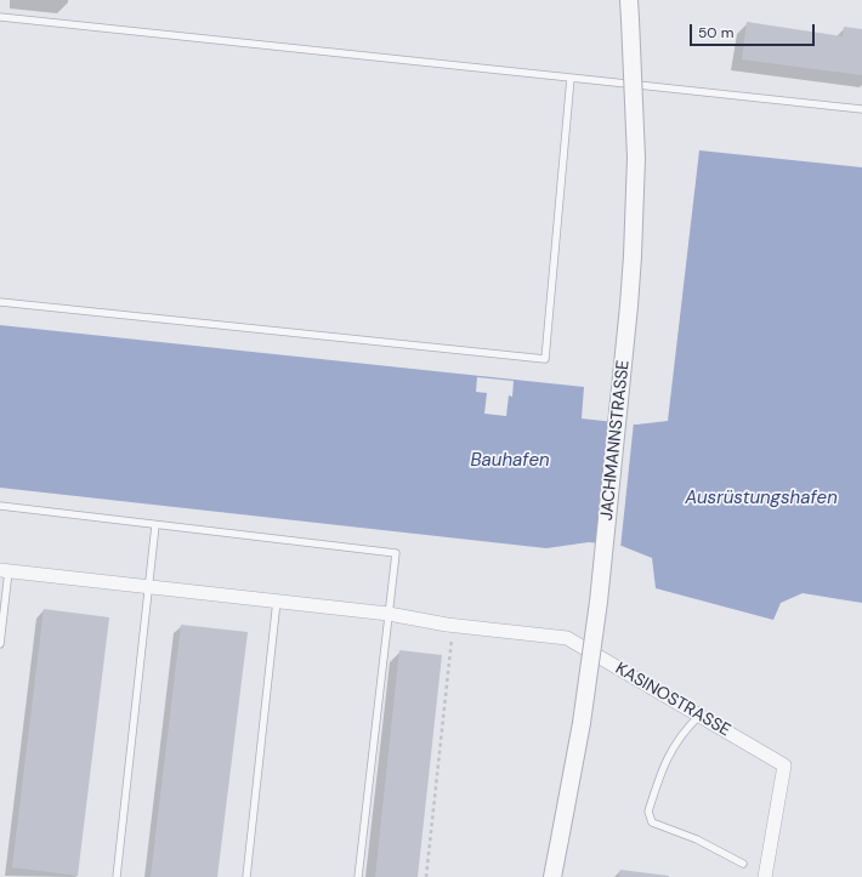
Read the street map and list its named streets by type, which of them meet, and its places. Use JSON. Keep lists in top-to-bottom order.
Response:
{
  "streets": {
    "street": ["JACHMANNSTRASSE", "KASINOSTRASSE"]
  },
  "water": ["Bauhafen", "Ausrüstungshafen"],
  "scale_bar": "50 m"
}
